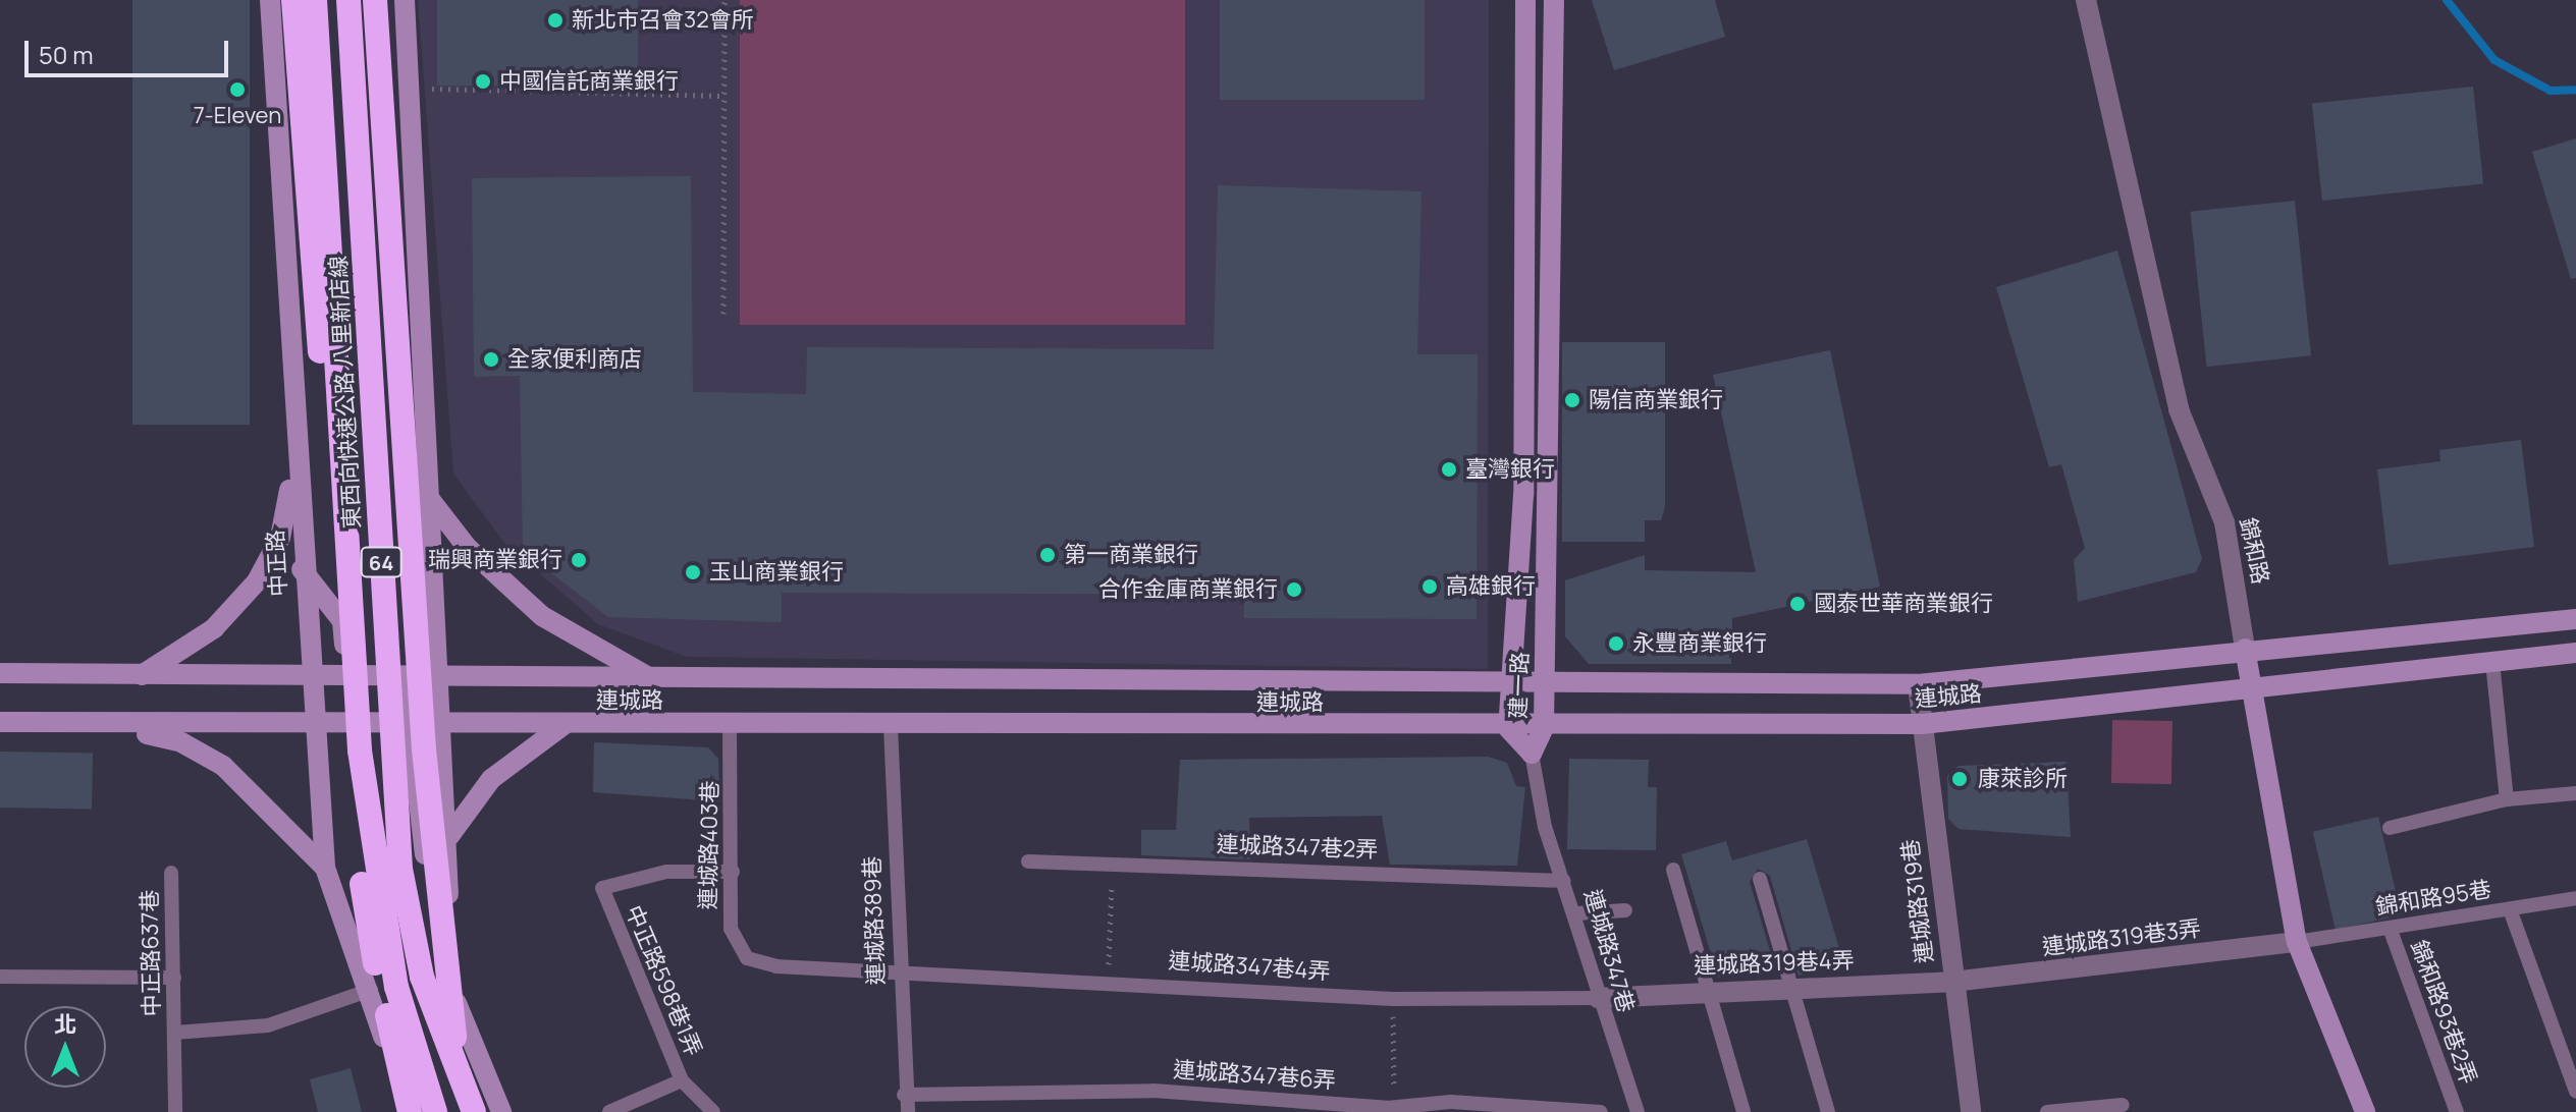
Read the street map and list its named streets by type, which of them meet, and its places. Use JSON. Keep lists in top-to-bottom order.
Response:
{
  "streets": {
    "highway": ["東西向快速公路 八里新店線", "64"],
    "main road": [
      "錦和路",
      "中正路",
      "建一路",
      "連城路"
    ],
    "street": ["連城路319巷", "連城路319巷3弄", "連城路319巷4弄"],
    "lane": [
      "連城路403巷",
      "連城路347巷2弄",
      "錦和路95巷",
      "連城路389巷",
      "連城路347巷",
      "中正路637巷",
      "連城路347巷4弄",
      "中正路598巷1弄",
      "錦和路93巷2弄",
      "連城路347巷6弄"
    ]
  },
  "crossings": [
    ["錦和路", "連城路"],
    ["錦和路", "錦和路95巷"],
    ["錦和路", "連城路319巷3弄"],
    ["中正路", "連城路"],
    ["中正路", "中正路637巷"],
    ["建一路", "連城路"],
    ["建一路", "連城路347巷"],
    ["連城路", "連城路403巷"],
    ["連城路", "連城路319巷"],
    ["連城路", "連城路389巷"],
    ["連城路403巷", "連城路389巷"],
    ["連城路403巷", "連城路347巷4弄"],
    ["連城路403巷", "中正路598巷1弄"],
    ["連城路347巷2弄", "連城路347巷"],
    ["錦和路95巷", "連城路319巷3弄"],
    ["錦和路95巷", "錦和路93巷2弄"],
    ["連城路319巷", "連城路319巷3弄"],
    ["連城路319巷", "連城路319巷4弄"],
    ["連城路389巷", "連城路347巷4弄"],
    ["連城路389巷", "連城路347巷6弄"],
    ["連城路319巷3弄", "連城路319巷4弄"],
    ["連城路347巷", "連城路319巷4弄"],
    ["連城路347巷", "連城路347巷4弄"],
    ["連城路319巷4弄", "連城路347巷4弄"]
  ],
  "places": [
    "新北市召會32會所",
    "中國信託商業銀行",
    "7-Eleven",
    "全家便利商店",
    "陽信商業銀行",
    "臺灣銀行",
    "第一商業銀行",
    "瑞興商業銀行",
    "玉山商業銀行",
    "高雄銀行",
    "合作金庫商業銀行",
    "國泰世華商業銀行",
    "永豐商業銀行",
    "康萊診所"
  ],
  "scale_bar": "50 m",
  "north": "top"
}
